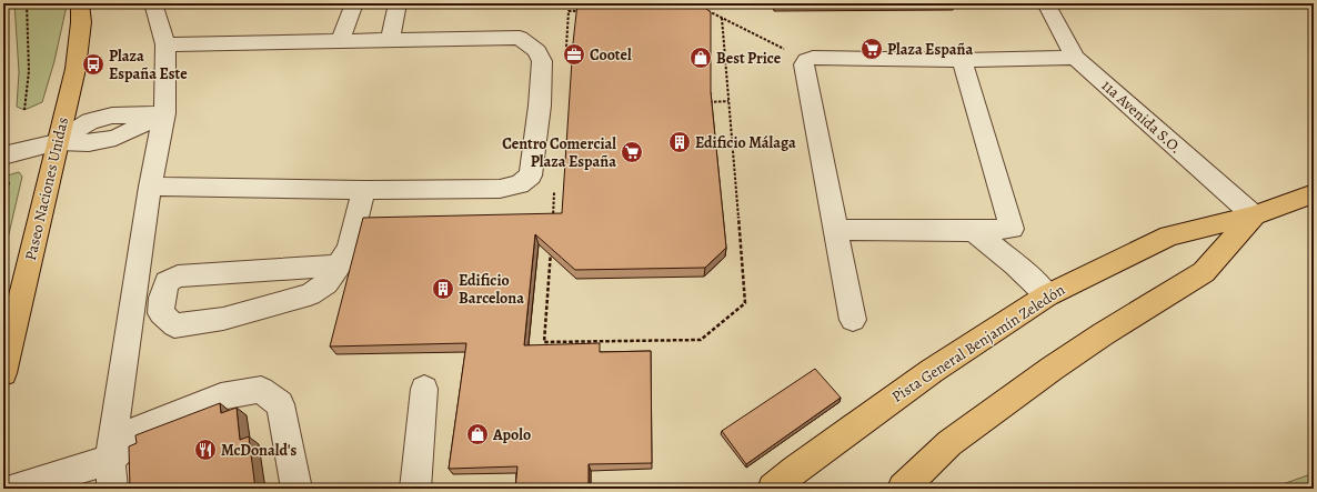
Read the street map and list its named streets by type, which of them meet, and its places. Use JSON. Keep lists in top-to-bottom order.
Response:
{
  "streets": {
    "main road": ["Paseo Naciones Unidas", "Pista General Benjamín Zeledón"],
    "street": ["11a Avenida S.O."]
  },
  "crossings": [
    ["11a Avenida S.O.", "Pista General Benjamín Zeledón"]
  ],
  "places": {
    "supermarket": ["Plaza España", "Centro Comercial Plaza España"],
    "office": ["Cootel"],
    "shop": ["Best Price", "Apolo"],
    "bus stop": ["Plaza España Este"],
    "building": ["Edificio Málaga", "Edificio Barcelona"],
    "restaurant": ["McDonald's"]
  }
}
